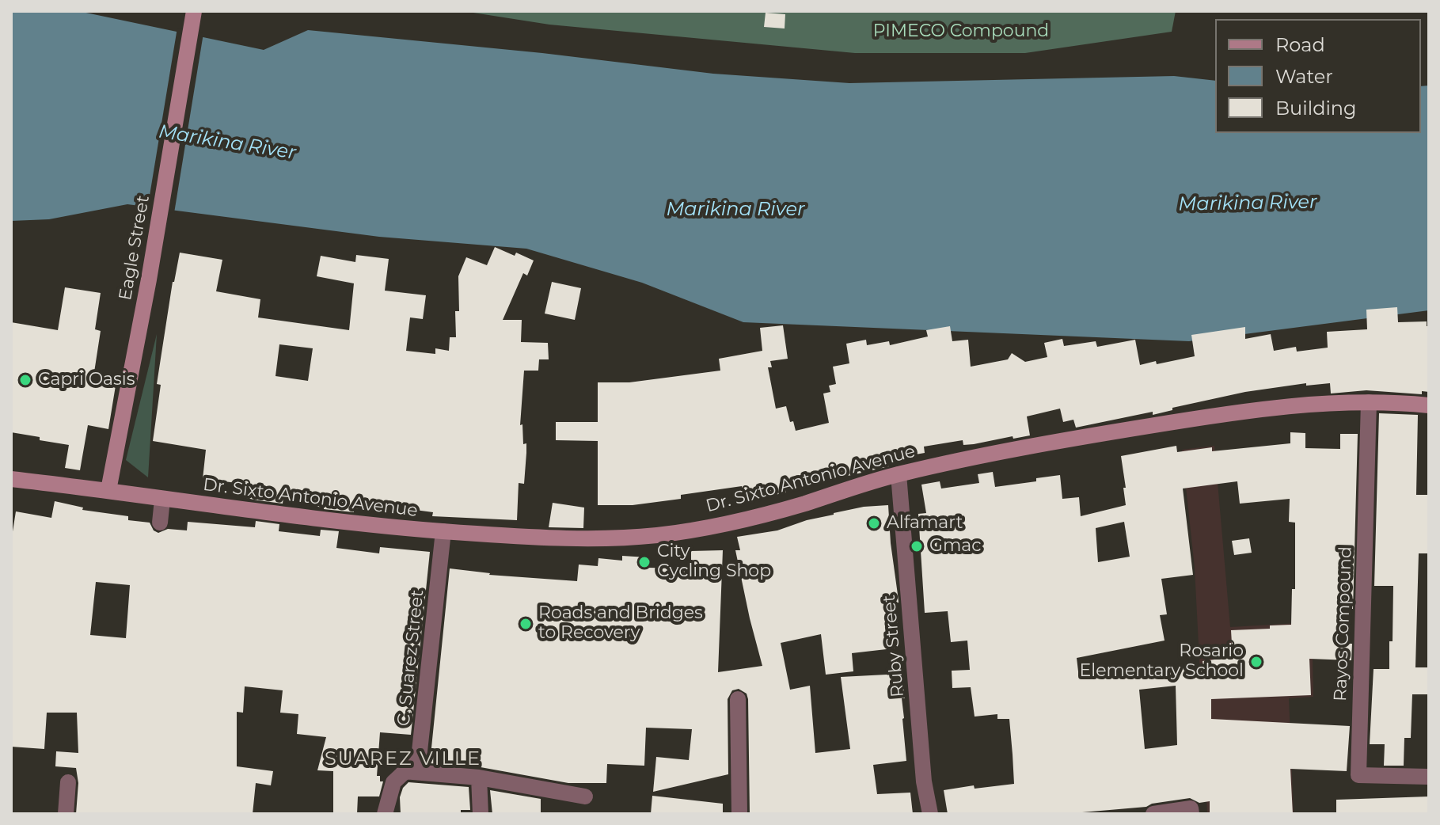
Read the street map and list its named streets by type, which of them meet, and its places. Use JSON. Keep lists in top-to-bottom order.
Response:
{
  "streets": {
    "main road": ["Eagle Street", "Dr. Sixto Antonio Avenue"],
    "street": ["Rayos Compound", "Ruby Street", "C. Suarez Street"]
  },
  "crossings": [
    ["Eagle Street", "Dr. Sixto Antonio Avenue"],
    ["Dr. Sixto Antonio Avenue", "Rayos Compound"],
    ["Dr. Sixto Antonio Avenue", "Ruby Street"],
    ["Dr. Sixto Antonio Avenue", "C. Suarez Street"]
  ],
  "districts": ["SUAREZ VILLE"],
  "water": ["Marikina River"],
  "parks": ["PIMECO Compound"],
  "places": [
    "Capri Oasis",
    "Alfamart",
    "Gmac",
    "City Cycling Shop",
    "Roads and Bridges to Recovery",
    "Rosario Elementary School"
  ],
  "legend": ["Road", "Water", "Building"]
}
